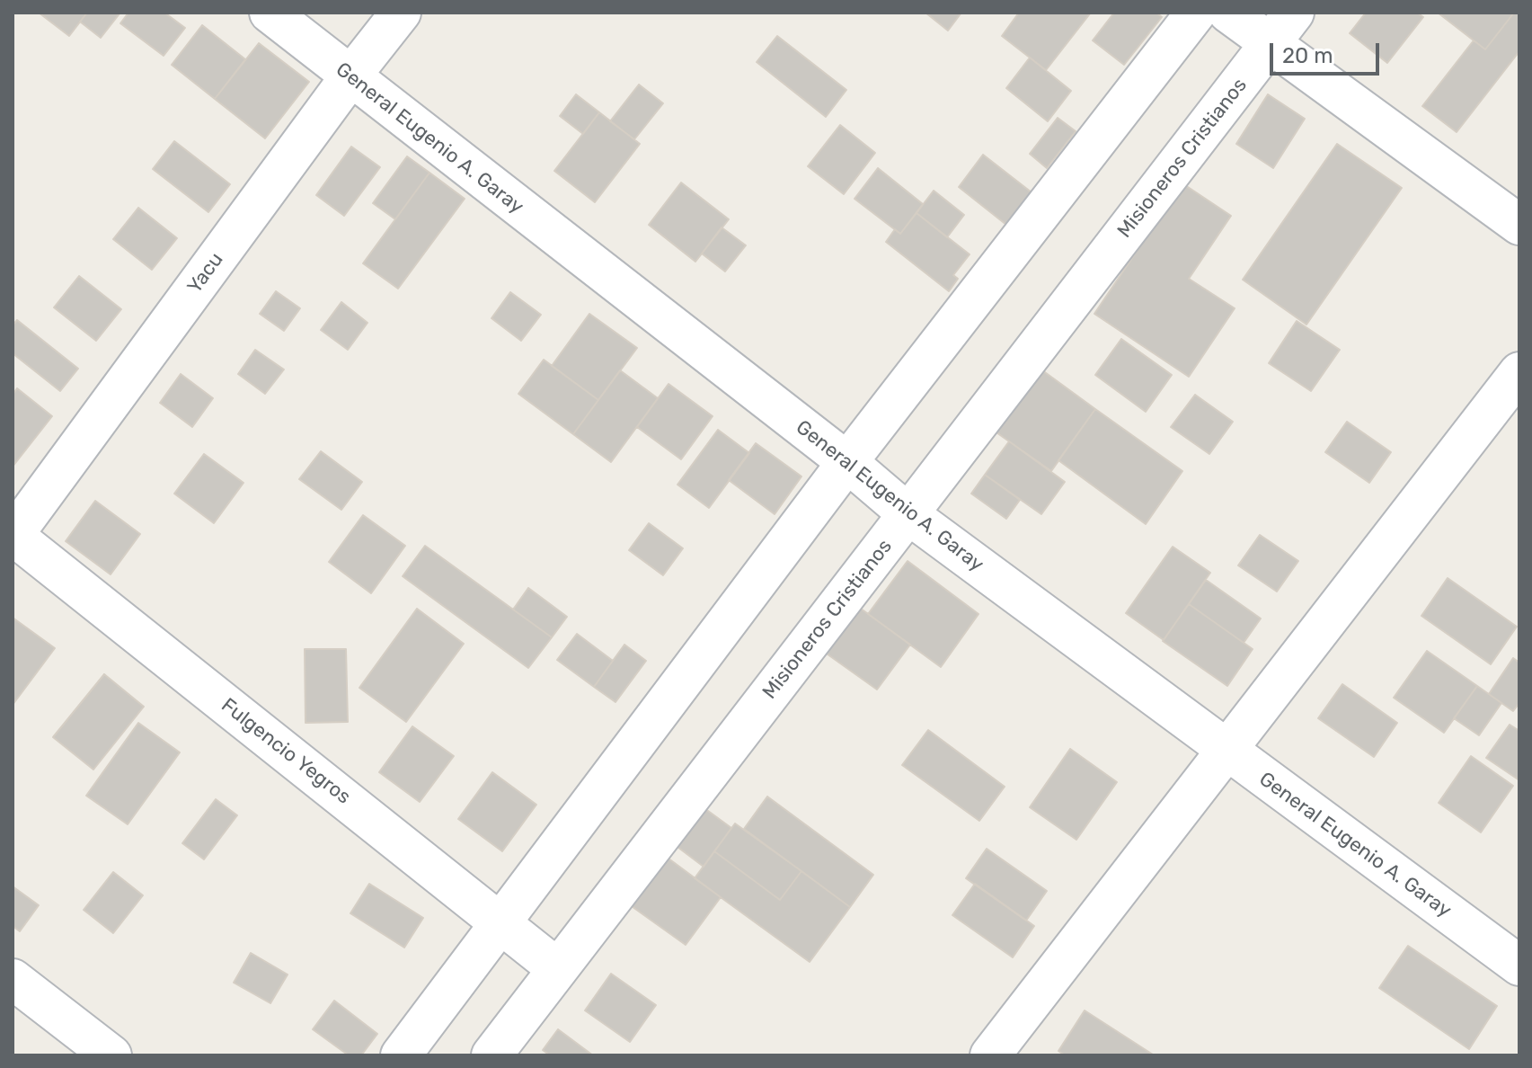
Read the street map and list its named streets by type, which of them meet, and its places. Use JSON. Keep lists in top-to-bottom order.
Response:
{
  "streets": {
    "street": [
      "General Eugenio A. Garay",
      "Misioneros Cristianos",
      "Yacu",
      "Fulgencio Yegros"
    ]
  },
  "crossings": [
    ["General Eugenio A. Garay", "Misioneros Cristianos"],
    ["General Eugenio A. Garay", "Yacu"],
    ["Misioneros Cristianos", "Fulgencio Yegros"],
    ["Yacu", "Fulgencio Yegros"]
  ],
  "scale_bar": "20 m"
}
